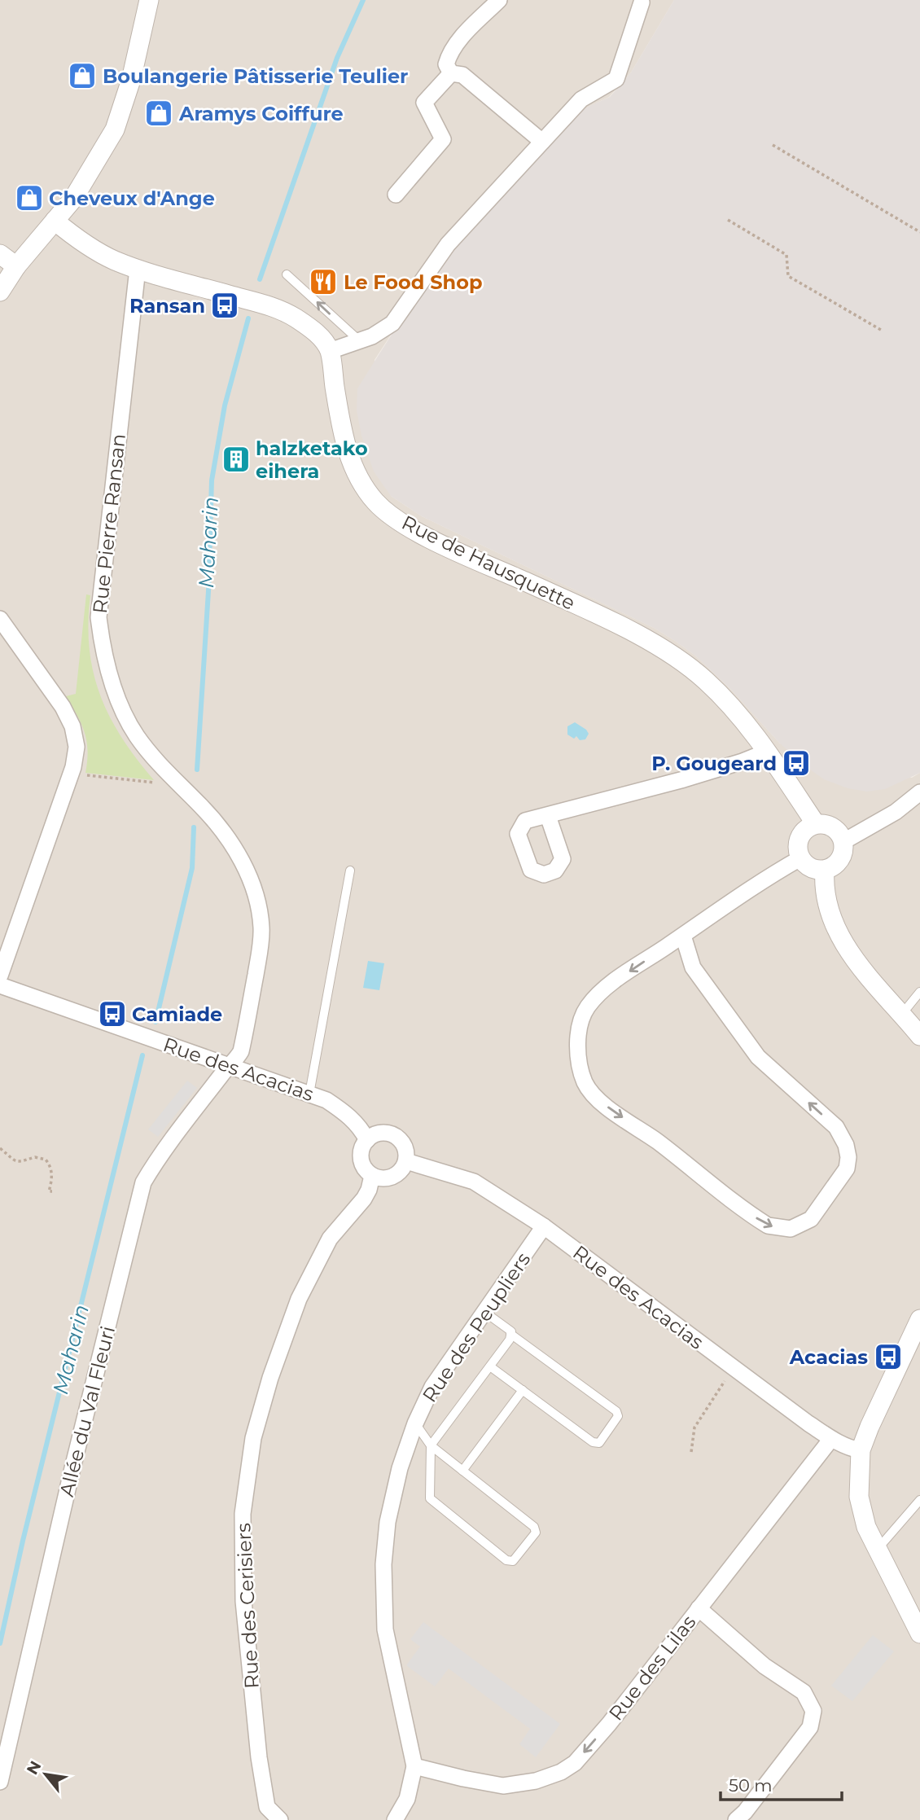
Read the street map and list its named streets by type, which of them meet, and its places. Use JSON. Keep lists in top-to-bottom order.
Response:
{
  "streets": {
    "street": [
      "Rue Pierre Ransan",
      "Rue de Hausquette",
      "Rue des Acacias",
      "Rue des Peupliers",
      "Allée du Val Fleuri",
      "Rue des Cerisiers",
      "Rue des Lilas"
    ]
  },
  "crossings": [
    ["Rue Pierre Ransan", "Rue des Acacias"],
    ["Rue Pierre Ransan", "Allée du Val Fleuri"],
    ["Rue des Acacias", "Rue des Peupliers"],
    ["Rue des Acacias", "Allée du Val Fleuri"],
    ["Rue des Acacias", "Rue des Cerisiers"],
    ["Rue des Acacias", "Rue des Lilas"],
    ["Rue des Peupliers", "Rue des Lilas"]
  ],
  "one_way": ["Rue des Lilas"],
  "water": ["Maharin"],
  "places": {
    "shop": ["Boulangerie Pâtisserie Teulier", "Aramys Coiffure", "Cheveux d'Ange"],
    "restaurant": ["Le Food Shop"],
    "bus stop": [
      "Ransan",
      "P. Gougeard",
      "Camiade",
      "Acacias"
    ],
    "building": ["halzketako eihera"]
  },
  "scale_bar": "50 m",
  "north": "top left"
}
